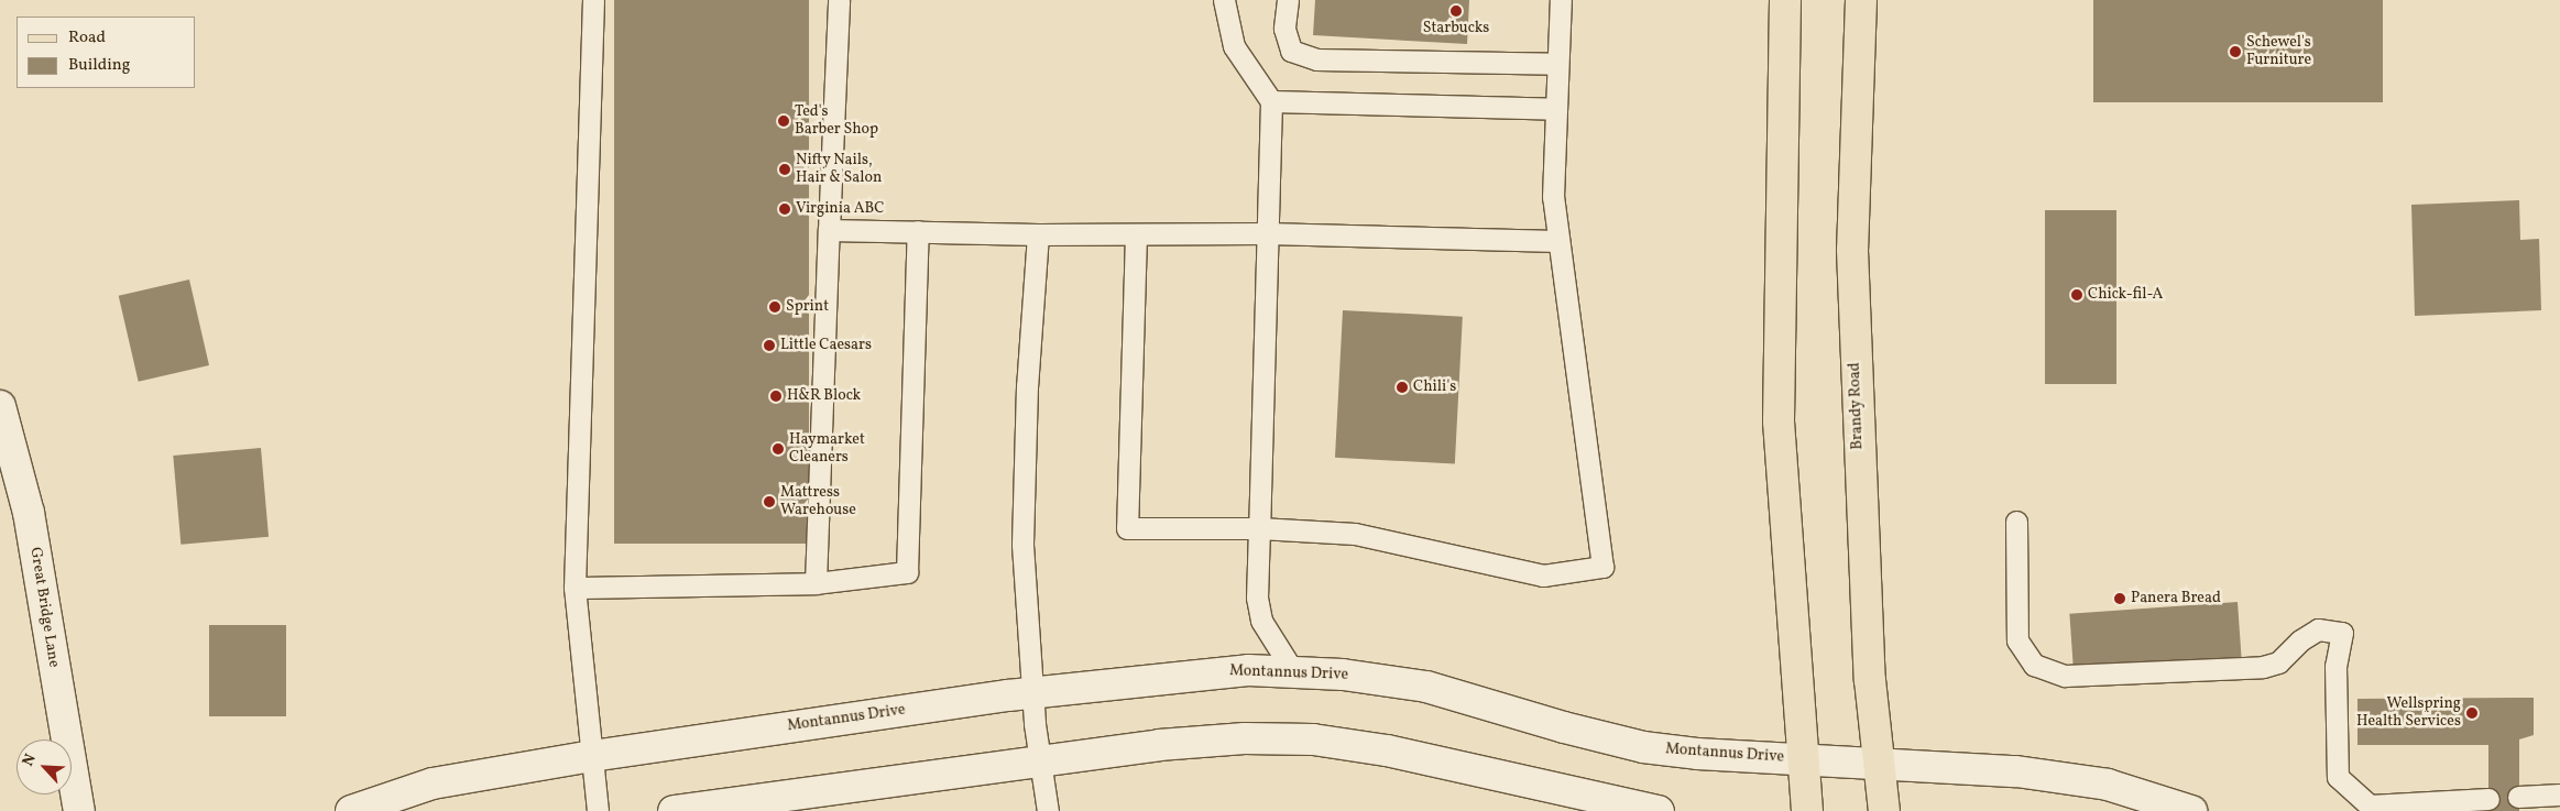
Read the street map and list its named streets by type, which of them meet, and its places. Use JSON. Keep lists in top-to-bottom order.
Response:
{
  "streets": {
    "main road": ["Brandy Road"],
    "street": ["Great Bridge Lane", "Montannus Drive"]
  },
  "crossings": [
    ["Brandy Road", "Montannus Drive"]
  ],
  "places": [
    "Starbucks",
    "Schewel's Furniture",
    "Ted's Barber Shop",
    "Nifty Nails, Hair & Salon",
    "Virginia ABC",
    "Chick-fil-A",
    "Sprint",
    "Little Caesars",
    "Chili's",
    "H&R Block",
    "Haymarket Cleaners",
    "Mattress Warehouse",
    "Panera Bread",
    "Wellspring Health Services"
  ],
  "legend": ["Road", "Building"],
  "north": "top left"
}
